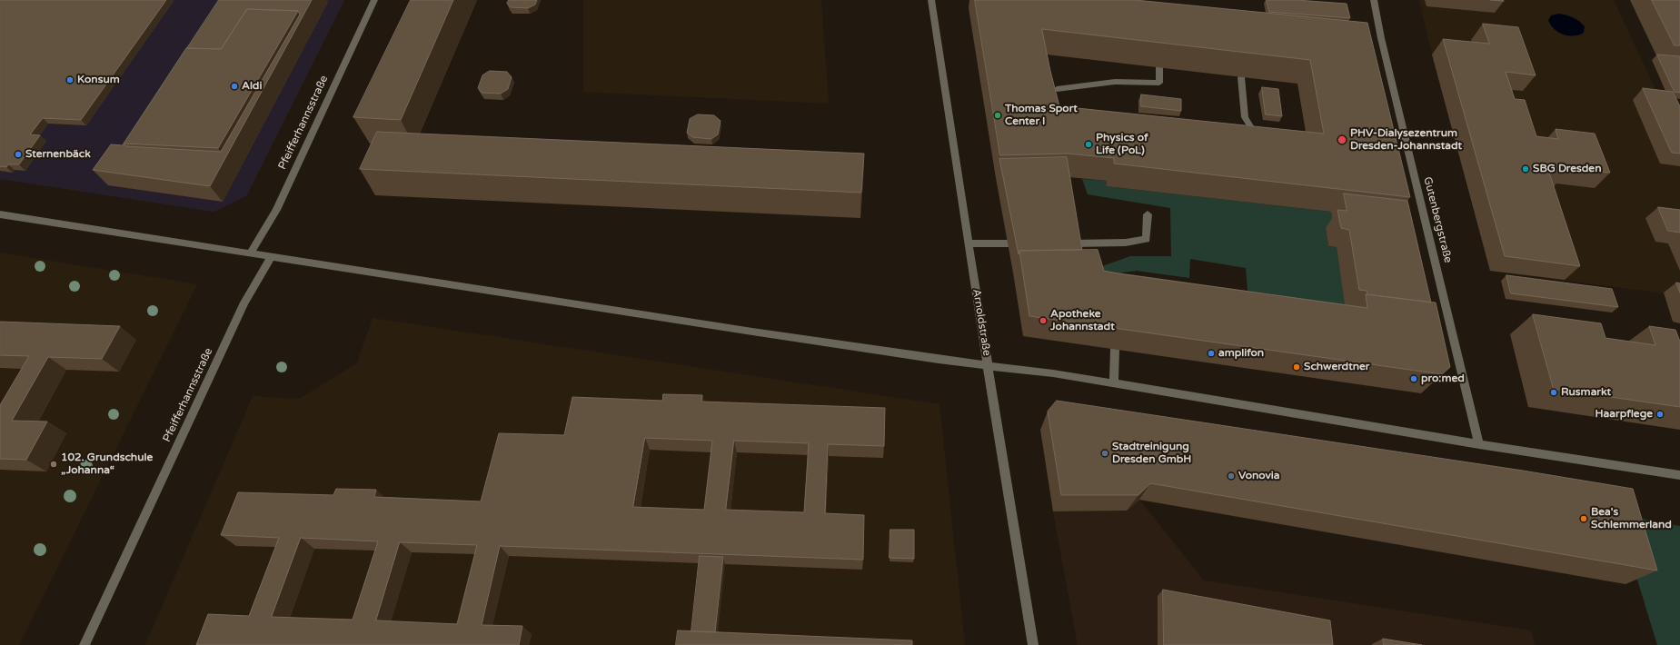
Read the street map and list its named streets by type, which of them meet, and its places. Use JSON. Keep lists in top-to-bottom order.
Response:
{
  "streets": {
    "street": ["Pfeifferhannsstraße", "Gutenbergstraße", "Arnoldstraße"]
  },
  "places": [
    "Konsum",
    "Aldi",
    "Thomas Sport Center I",
    "PHV-Dialysezentrum Dresden-Johannstadt",
    "Physics of Life (PoL)",
    "Sternenbäck",
    "SBG Dresden",
    "Apotheke Johannstadt",
    "amplifon",
    "Schwerdtner",
    "pro:med",
    "Rusmarkt",
    "Haarpflege",
    "Stadtreinigung Dresden GmbH",
    "102. Grundschule „Johanna“",
    "Vonovia",
    "Bea's Schlemmerland"
  ]
}
